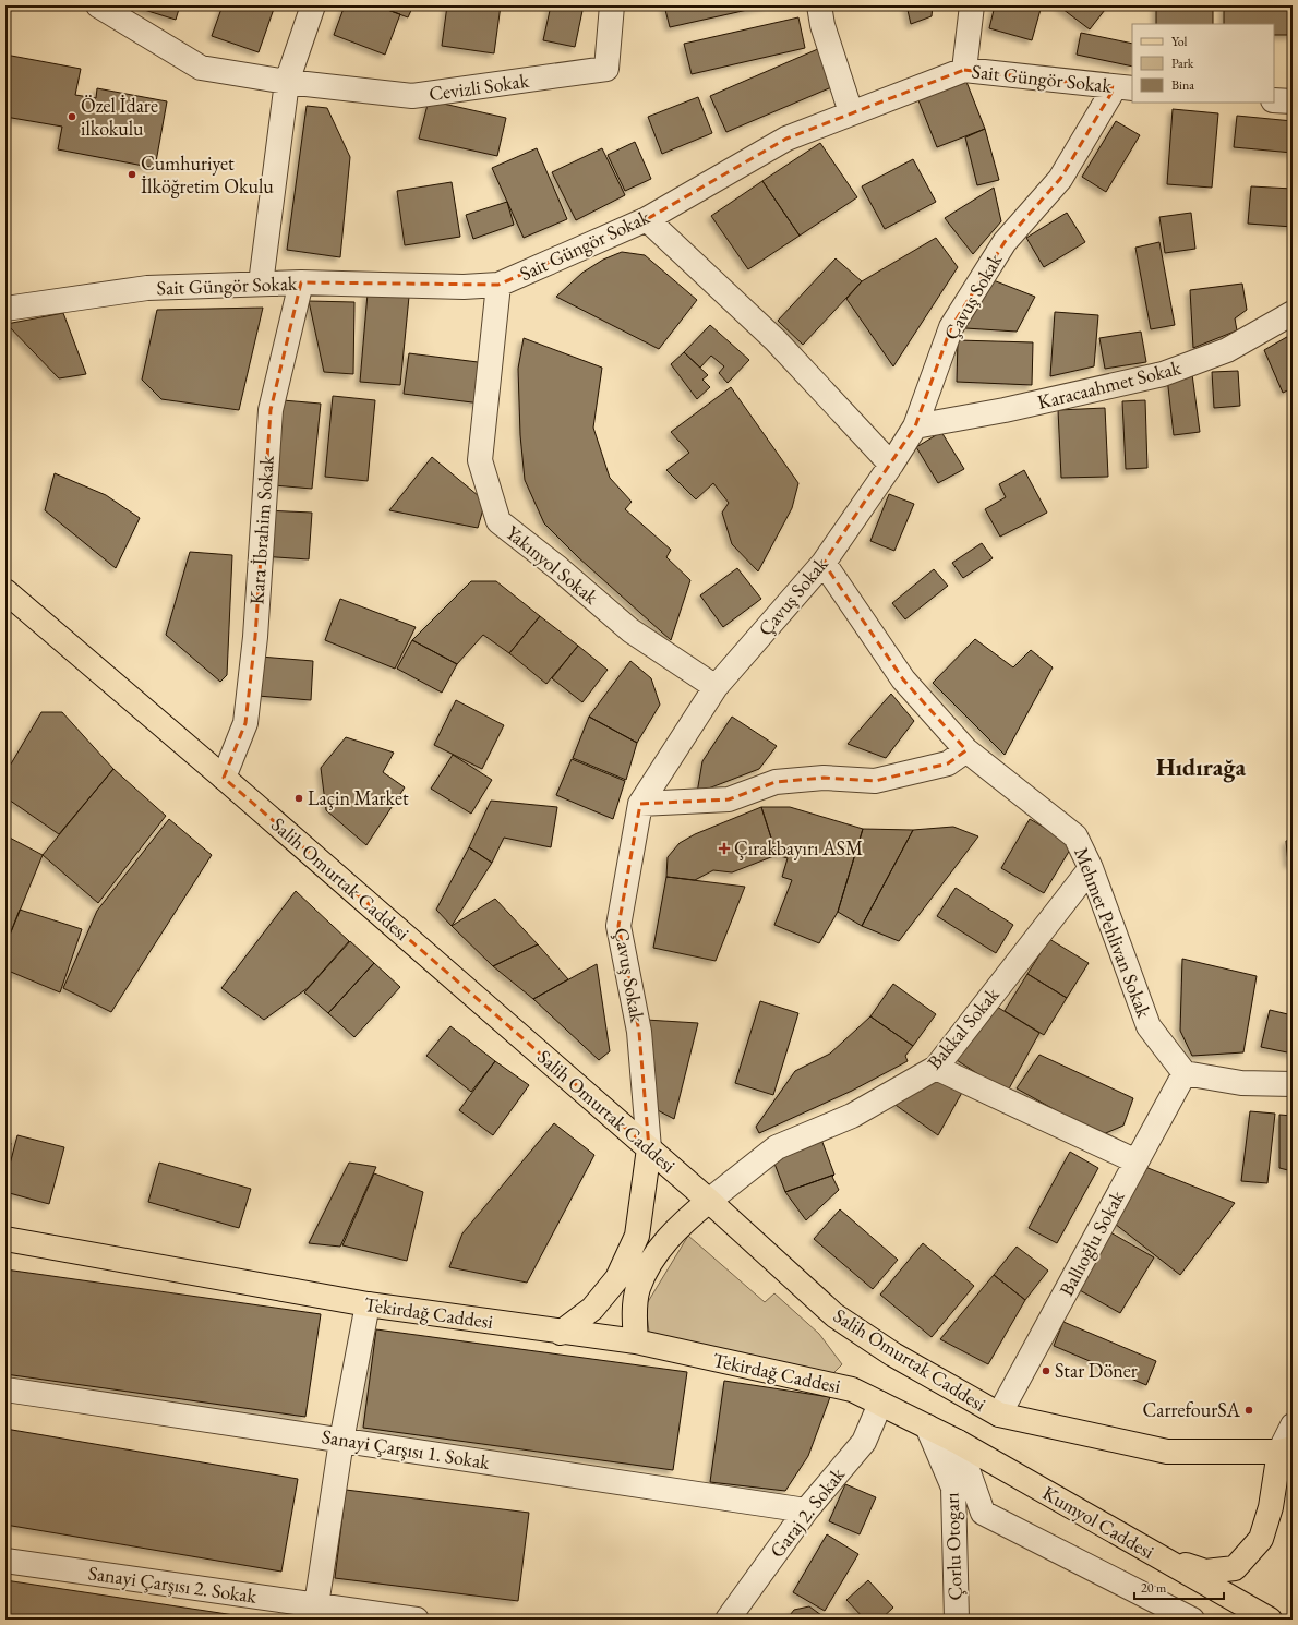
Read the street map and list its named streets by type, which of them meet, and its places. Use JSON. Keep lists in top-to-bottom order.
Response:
{
  "streets": {
    "main road": ["Salih Omurtak Caddesi", "Tekirdağ Caddesi", "Kumyol Caddesi"],
    "street": [
      "Sait Güngör Sokak",
      "Cevizli Sokak",
      "Çavuş Sokak",
      "Karacaahmet Sokak",
      "Kara İbrahim Sokak",
      "Yakınyol Sokak",
      "Mehmet Pehlivan Sokak",
      "Bakkal Sokak",
      "Ballıoğlu Sokak",
      "Sanayi Çarşısı 1. Sokak",
      "Garaj 2. Sokak",
      "Çorlu Otogarı",
      "Sanayi Çarşısı 2. Sokak"
    ]
  },
  "crossings": [
    ["Sait Güngör Sokak", "Çavuş Sokak"],
    ["Sait Güngör Sokak", "Kara İbrahim Sokak"],
    ["Sait Güngör Sokak", "Yakınyol Sokak"],
    ["Çavuş Sokak", "Karacaahmet Sokak"],
    ["Çavuş Sokak", "Yakınyol Sokak"],
    ["Çavuş Sokak", "Salih Omurtak Caddesi"],
    ["Çavuş Sokak", "Mehmet Pehlivan Sokak"],
    ["Kara İbrahim Sokak", "Salih Omurtak Caddesi"],
    ["Salih Omurtak Caddesi", "Bakkal Sokak"],
    ["Salih Omurtak Caddesi", "Ballıoğlu Sokak"],
    ["Mehmet Pehlivan Sokak", "Bakkal Sokak"],
    ["Mehmet Pehlivan Sokak", "Ballıoğlu Sokak"],
    ["Tekirdağ Caddesi", "Garaj 2. Sokak"],
    ["Tekirdağ Caddesi", "Kumyol Caddesi"],
    ["Sanayi Çarşısı 1. Sokak", "Garaj 2. Sokak"],
    ["Garaj 2. Sokak", "Kumyol Caddesi"],
    ["Kumyol Caddesi", "Çorlu Otogarı"]
  ],
  "districts": ["Hıdırağa"],
  "places": {
    "other": [
      "Özel İdare ilkokulu",
      "Cumhuriyet İlköğretim Okulu",
      "Laçin Market",
      "Star Döner",
      "CarrefourSA"
    ],
    "health": ["Çırakbayırı ASM"]
  },
  "legend": ["Yol", "Park", "Bina"],
  "scale_bar": "20 m"
}
